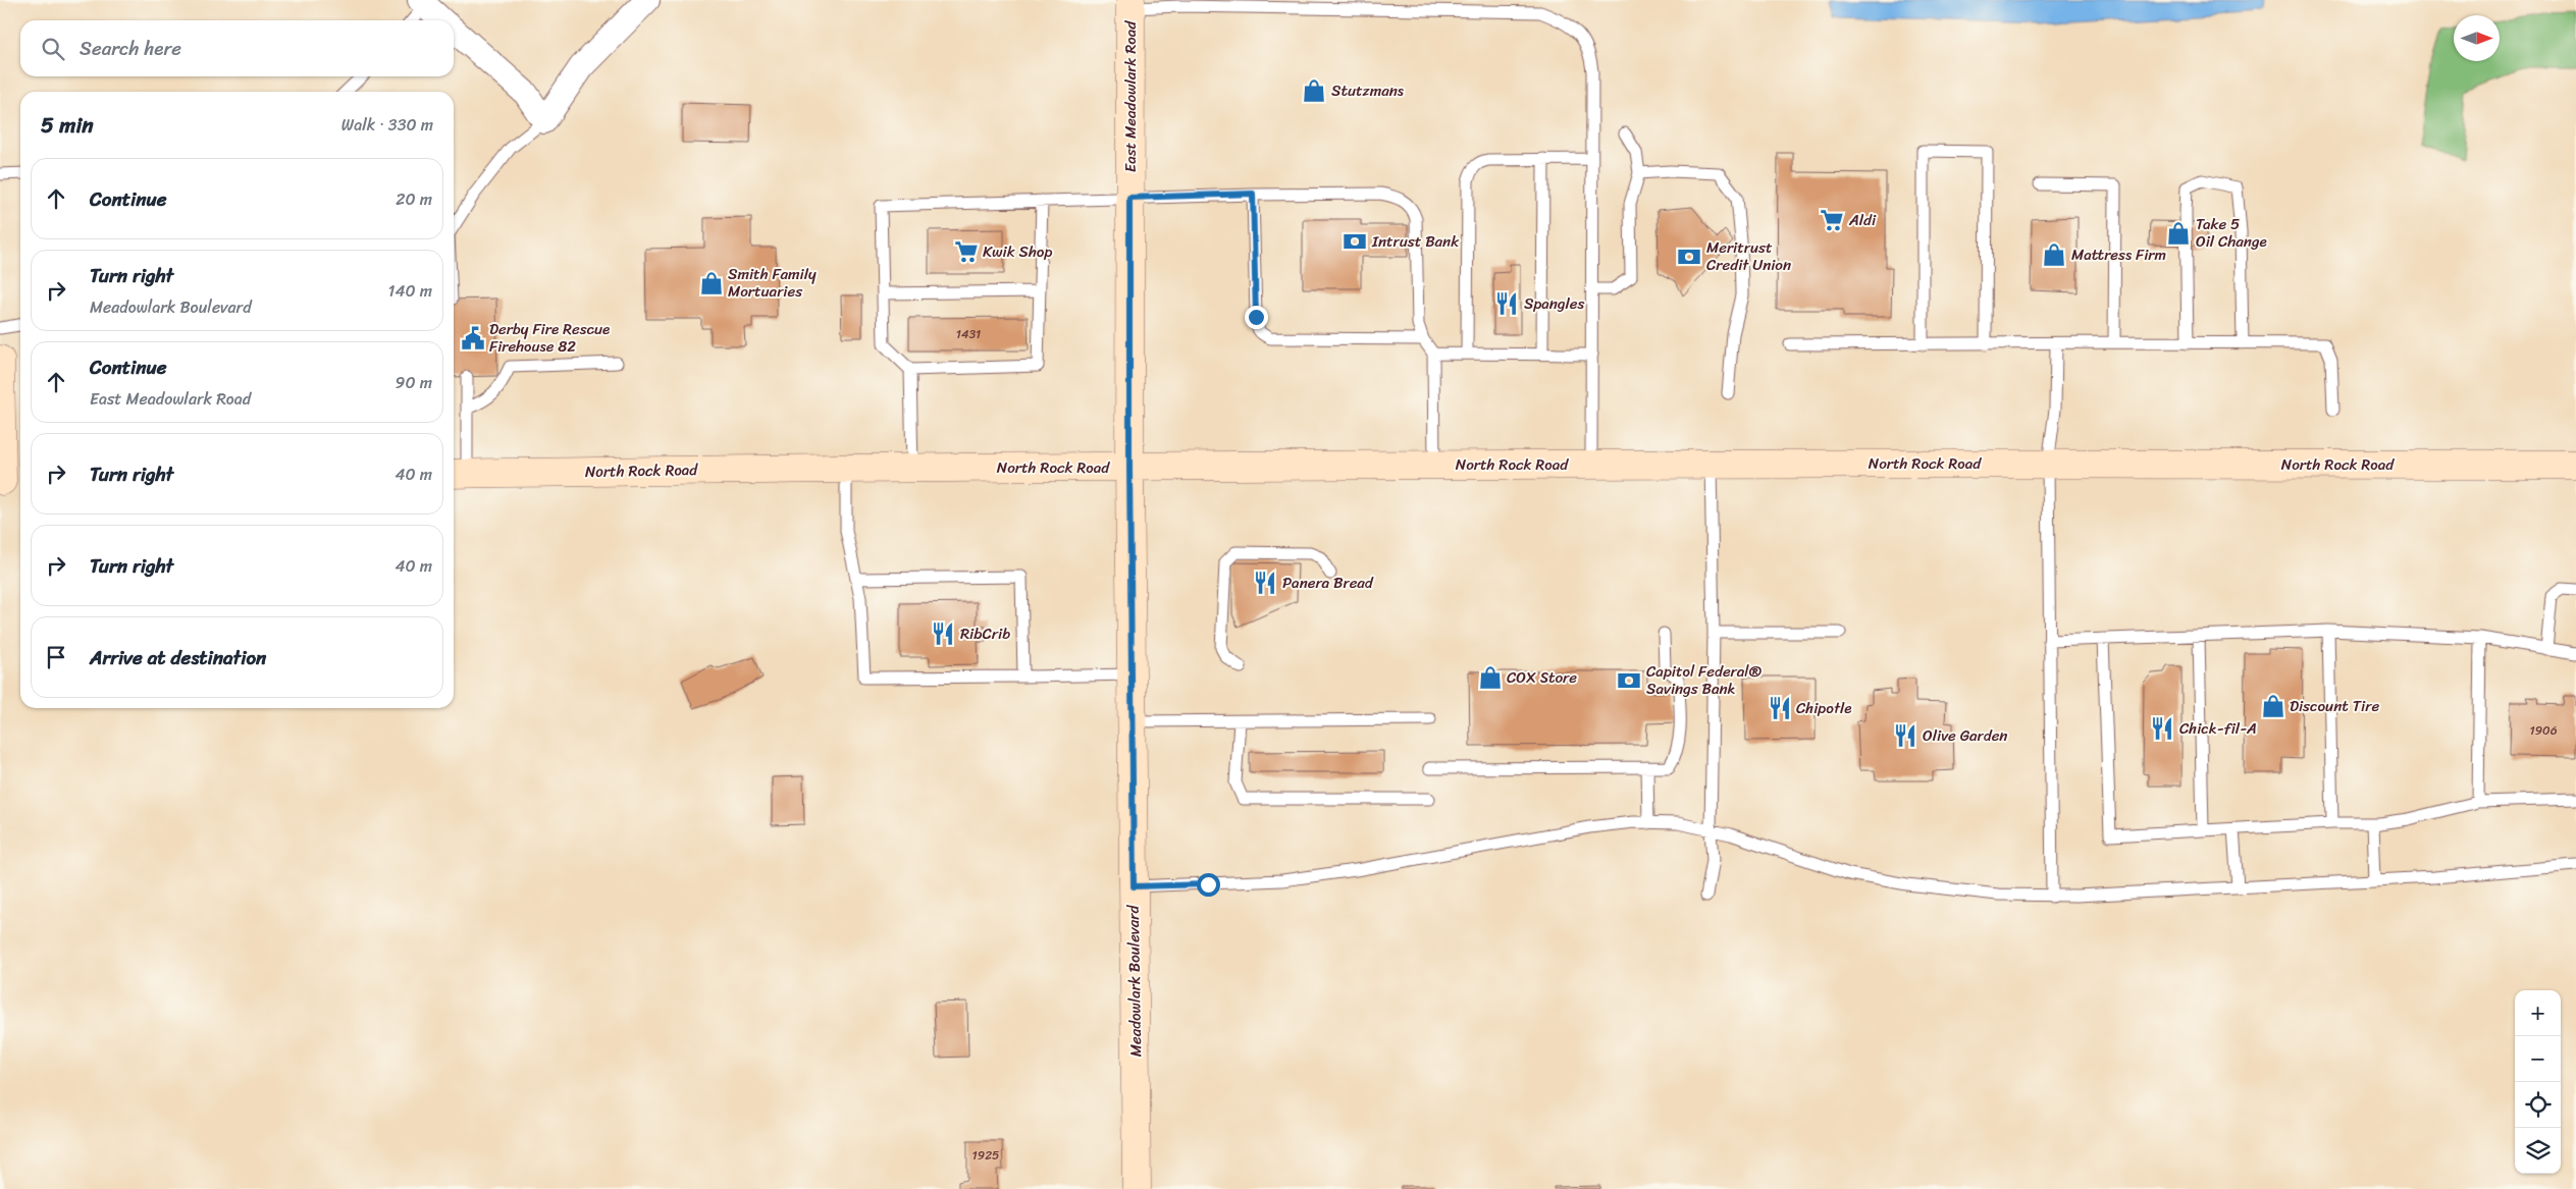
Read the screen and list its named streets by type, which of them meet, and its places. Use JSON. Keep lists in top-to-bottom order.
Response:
{
  "streets": {
    "main road": ["East Meadowlark Road", "North Rock Road", "Meadowlark Boulevard"]
  },
  "crossings": [
    ["East Meadowlark Road", "North Rock Road"],
    ["East Meadowlark Road", "Meadowlark Boulevard"],
    ["North Rock Road", "Meadowlark Boulevard"]
  ],
  "places": {
    "shop": [
      "Stutzmans",
      "Take 5 Oil Change",
      "Mattress Firm",
      "Smith Family Mortuaries",
      "COX Store",
      "Discount Tire"
    ],
    "supermarket": ["Aldi", "Kwik Shop"],
    "bank": ["Intrust Bank", "Meritrust Credit Union", "Capitol Federal® Savings Bank"],
    "restaurant": [
      "Spangles",
      "Panera Bread",
      "RibCrib",
      "Chipotle",
      "Chick-fil-A",
      "Olive Garden"
    ],
    "public building": ["Derby Fire Rescue Firehouse 82"]
  },
  "house_numbers": ["1431", "1906", "1925"],
  "north": "right",
  "page": {
    "search": "Search here",
    "heading": ["5 min", "Walk · 330 m"],
    "list": [
      ["Continue", "20 m"],
      ["Turn right", "Meadowlark Boulevard", "140 m"],
      ["Continue", "East Meadowlark Road", "90 m"],
      ["Turn right", "40 m"],
      ["Turn right", "40 m"],
      "Arrive at destination"
    ],
    "map_buttons": ["+", "−"]
  }
}
